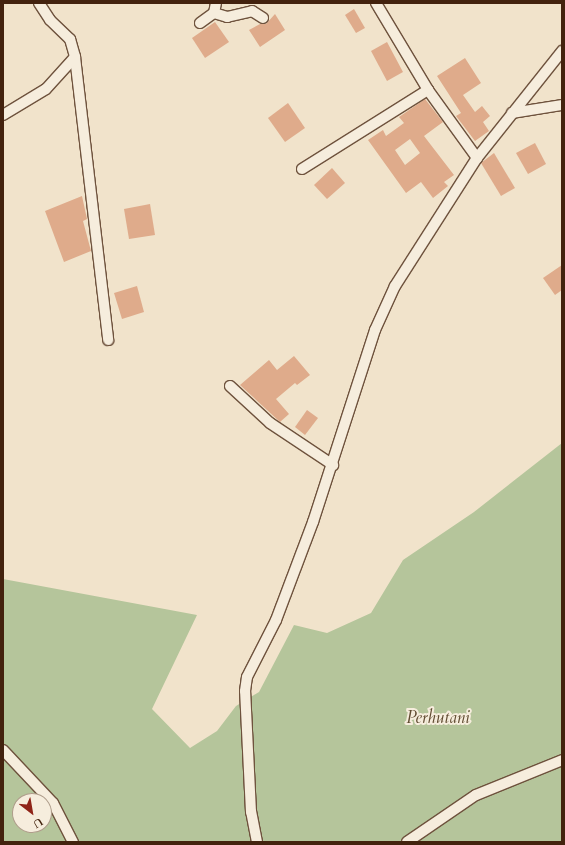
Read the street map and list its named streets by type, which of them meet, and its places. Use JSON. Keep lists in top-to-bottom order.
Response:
{
  "parks": ["Perhutani"],
  "north": "bottom right"
}
